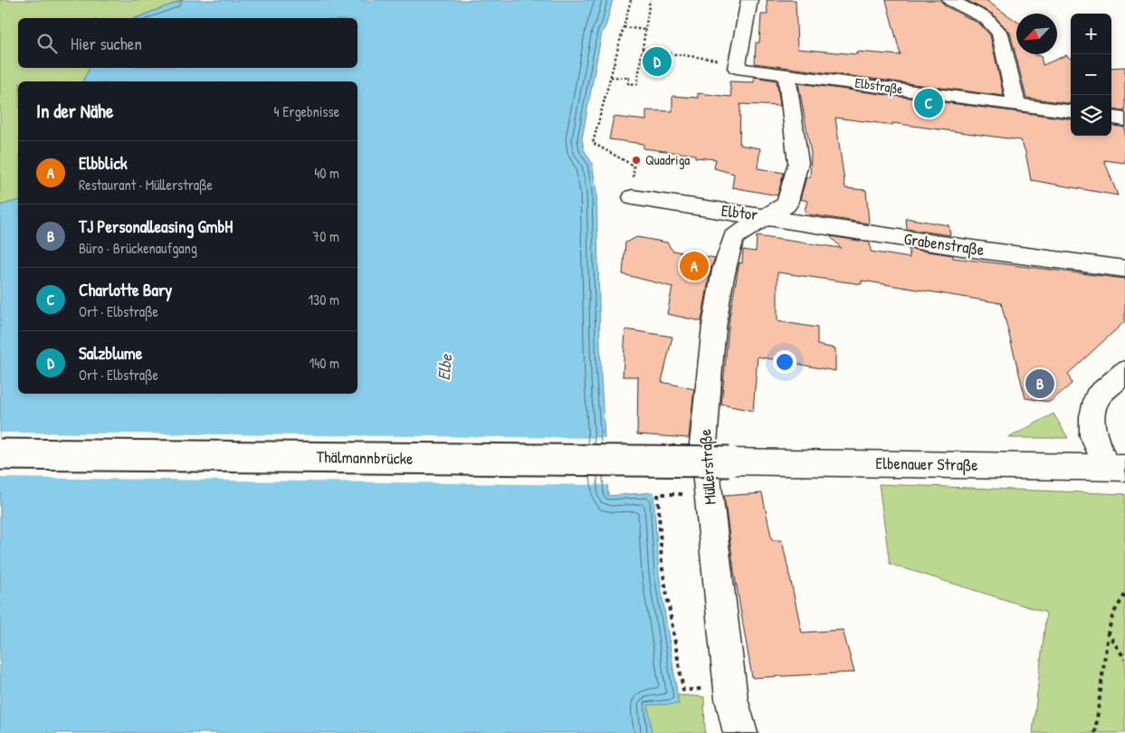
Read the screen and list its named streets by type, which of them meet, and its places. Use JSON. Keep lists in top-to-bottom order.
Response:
{
  "streets": {
    "street": [
      "Elbstraße",
      "Elbtor",
      "Grabenstraße",
      "Thälmannbrücke",
      "Elbenauer Straße",
      "Müllerstraße"
    ]
  },
  "crossings": [
    ["Elbstraße", "Elbtor"],
    ["Elbtor", "Grabenstraße"],
    ["Elbtor", "Müllerstraße"],
    ["Grabenstraße", "Müllerstraße"],
    ["Thälmannbrücke", "Elbenauer Straße"]
  ],
  "water": ["Elbe"],
  "places": ["Quadriga"],
  "north": "bottom left",
  "page": {
    "map_buttons": ["+", "−"],
    "search": "Hier suchen",
    "pins": [
      "D",
      "C",
      "A",
      "B"
    ],
    "heading": ["In der Nähe", "4 Ergebnisse"],
    "list": [
      {
        "mark": "A",
        "name": "Elbblick",
        "note": "Restaurant · Müllerstraße",
        "value": "40 m"
      },
      {
        "mark": "B",
        "name": "TJ Personalleasing GmbH",
        "note": "Büro · Brückenaufgang",
        "value": "70 m"
      },
      {
        "mark": "C",
        "name": "Charlotte Bary",
        "note": "Ort · Elbstraße",
        "value": "130 m"
      },
      {
        "mark": "D",
        "name": "Salzblume",
        "note": "Ort · Elbstraße",
        "value": "140 m"
      }
    ]
  }
}
